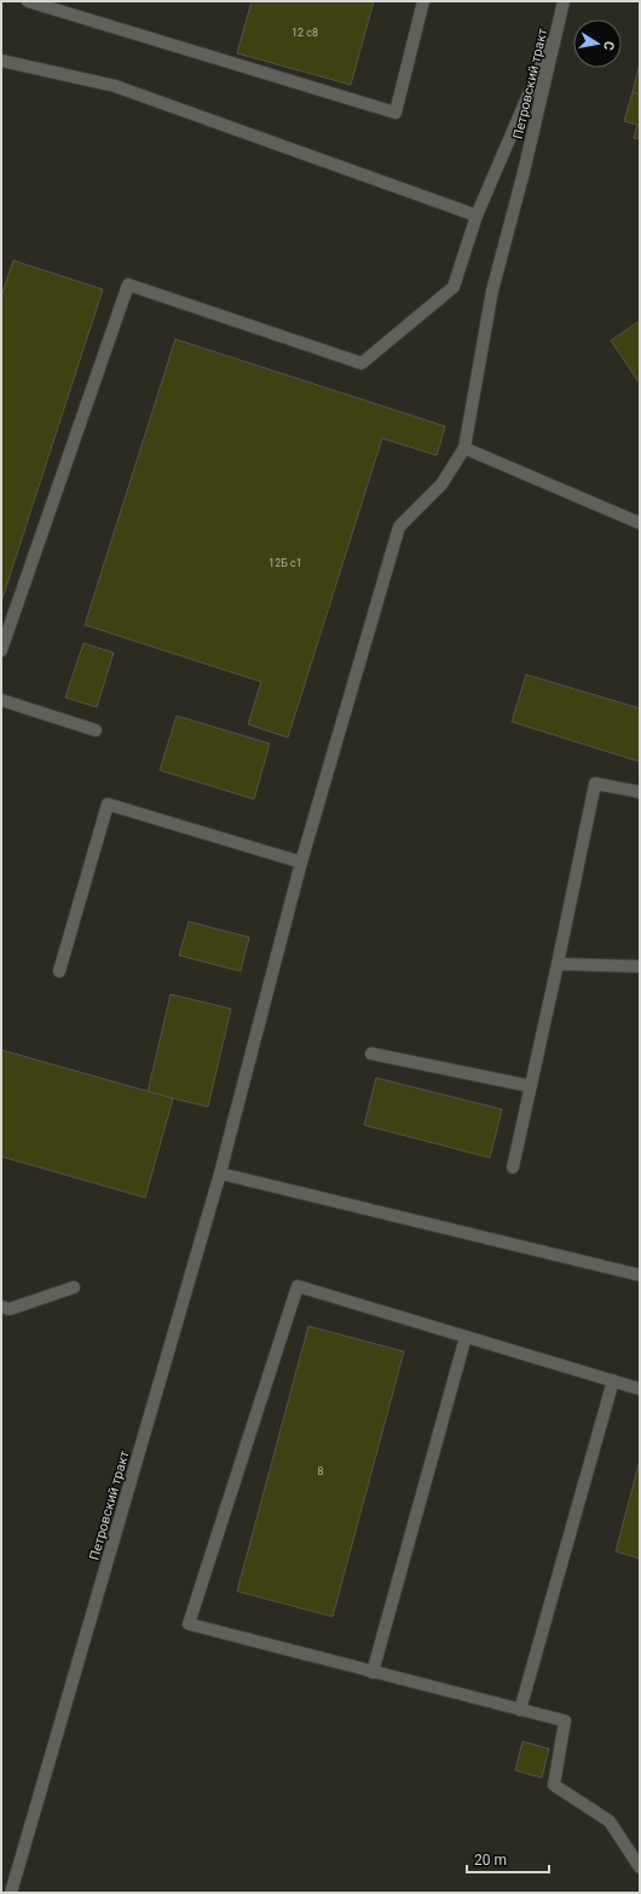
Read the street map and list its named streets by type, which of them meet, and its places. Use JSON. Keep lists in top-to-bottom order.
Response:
{
  "streets": {
    "street": ["Петровский тракт"]
  },
  "house_numbers": ["12 с8", "12Б с1", "8"],
  "scale_bar": "20 m",
  "north": "right"
}
